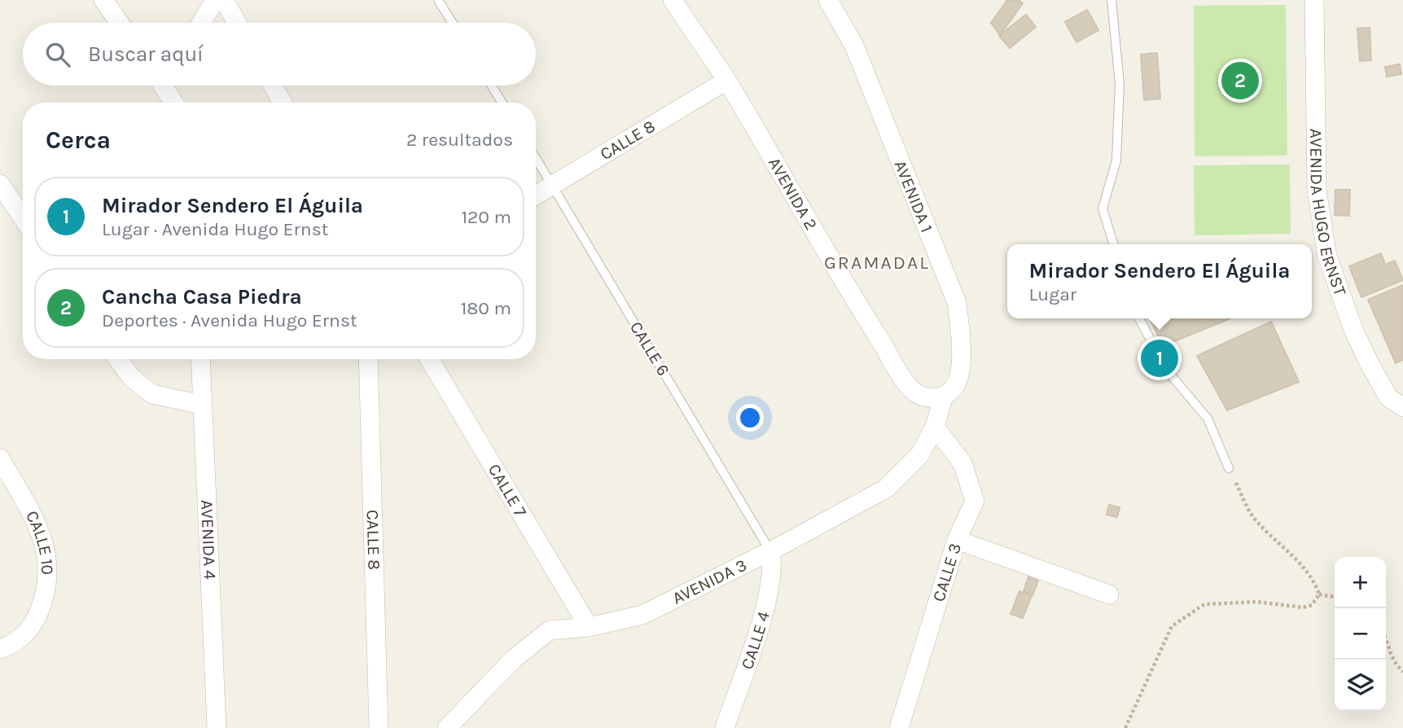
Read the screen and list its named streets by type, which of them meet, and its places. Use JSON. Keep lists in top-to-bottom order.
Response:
{
  "streets": {
    "street": [
      "CALLE 8",
      "AVENIDA 2",
      "AVENIDA 1",
      "AVENIDA HUGO ERNST",
      "CALLE 7",
      "AVENIDA 4",
      "CALLE 10",
      "CALLE 3",
      "AVENIDA 3",
      "CALLE 4"
    ],
    "lane": ["CALLE 6"]
  },
  "crossings": [
    ["CALLE 8", "AVENIDA 2"],
    ["CALLE 8", "CALLE 6"],
    ["AVENIDA 2", "AVENIDA 1"],
    ["AVENIDA 2", "AVENIDA 3"],
    ["AVENIDA 1", "AVENIDA 3"],
    ["CALLE 6", "AVENIDA 3"],
    ["CALLE 6", "CALLE 4"],
    ["CALLE 7", "AVENIDA 3"],
    ["CALLE 3", "AVENIDA 3"],
    ["AVENIDA 3", "CALLE 4"]
  ],
  "districts": ["GRAMADAL"],
  "page": {
    "search": "Buscar aquí",
    "pins": ["2", "1"],
    "heading": ["Cerca", "2 resultados"],
    "list": [
      {
        "mark": "1",
        "name": "Mirador Sendero El Águila",
        "note": "Lugar · Avenida Hugo Ernst",
        "value": "120 m"
      },
      {
        "mark": "2",
        "name": "Cancha Casa Piedra",
        "note": "Deportes · Avenida Hugo Ernst",
        "value": "180 m"
      }
    ],
    "popup": ["Mirador Sendero El Águila", "Lugar"],
    "map_buttons": ["+", "−"]
  }
}
